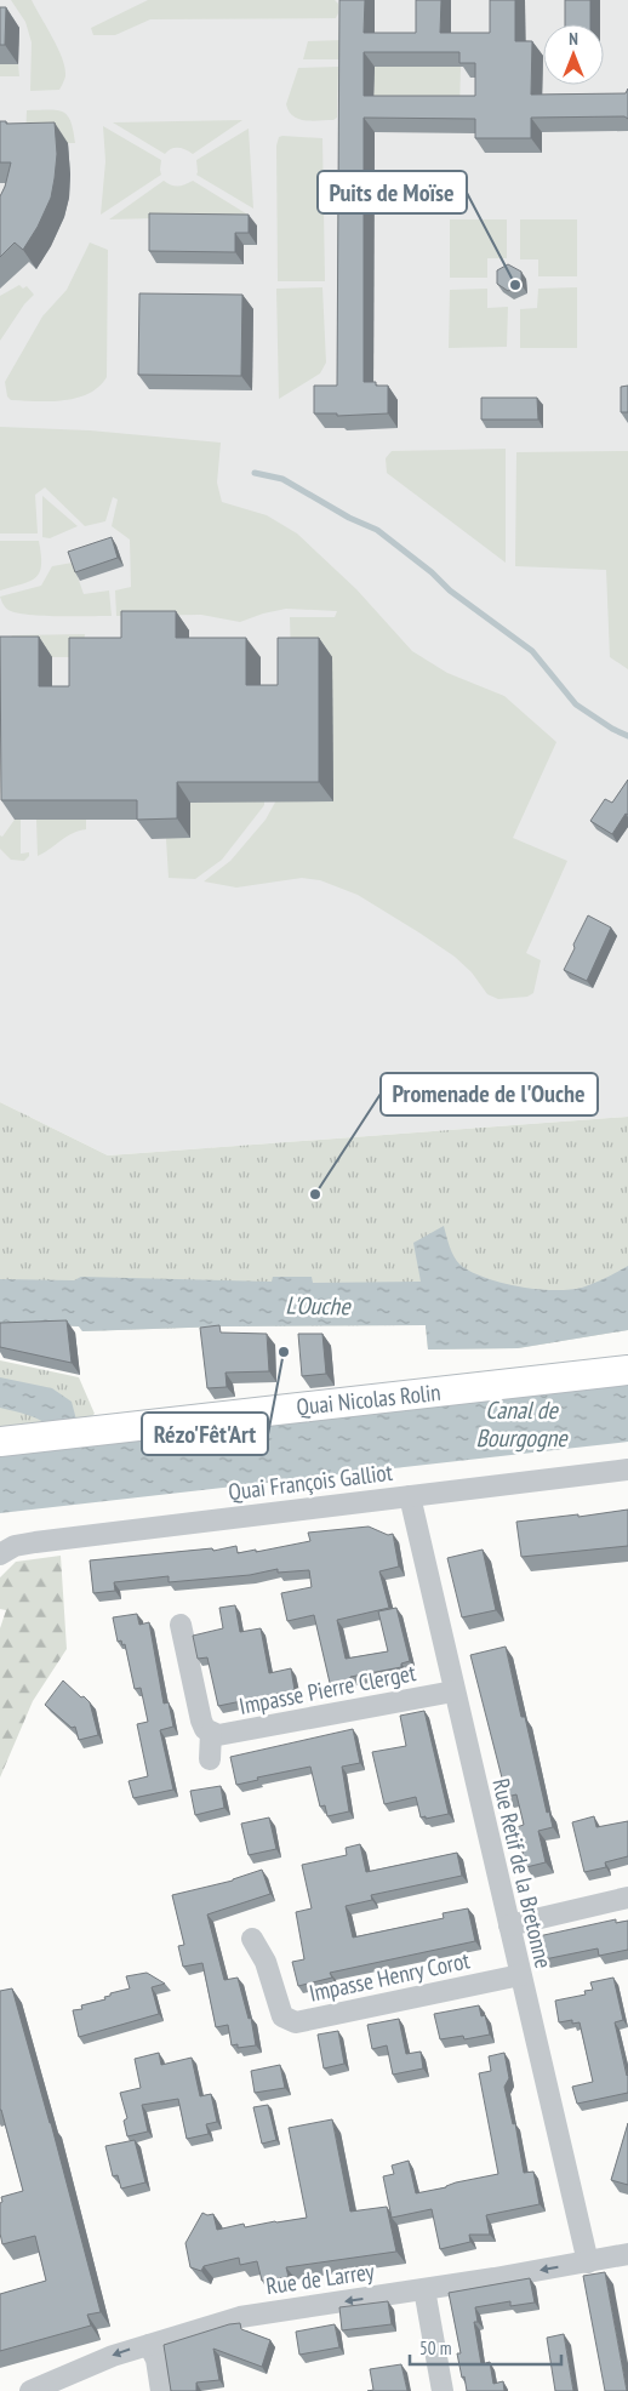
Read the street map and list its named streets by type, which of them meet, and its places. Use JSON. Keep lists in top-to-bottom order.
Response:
{
  "streets": {
    "street": [
      "Quai Nicolas Rolin",
      "Quai François Galliot",
      "Impasse Pierre Clerget",
      "Rue Retif de la Bretonne",
      "Impasse Henry Corot",
      "Rue de Larrey"
    ]
  },
  "crossings": [
    ["Quai François Galliot", "Rue Retif de la Bretonne"],
    ["Impasse Pierre Clerget", "Rue Retif de la Bretonne"],
    ["Rue Retif de la Bretonne", "Impasse Henry Corot"],
    ["Rue Retif de la Bretonne", "Rue de Larrey"]
  ],
  "one_way": ["Rue de Larrey"],
  "water": ["L'Ouche", "Canal de Bourgogne"],
  "places": ["Puits de Moïse", "Promenade de l'Ouche", "Rézo'Fêt'Art"],
  "scale_bar": "50 m",
  "north": "top"
}
